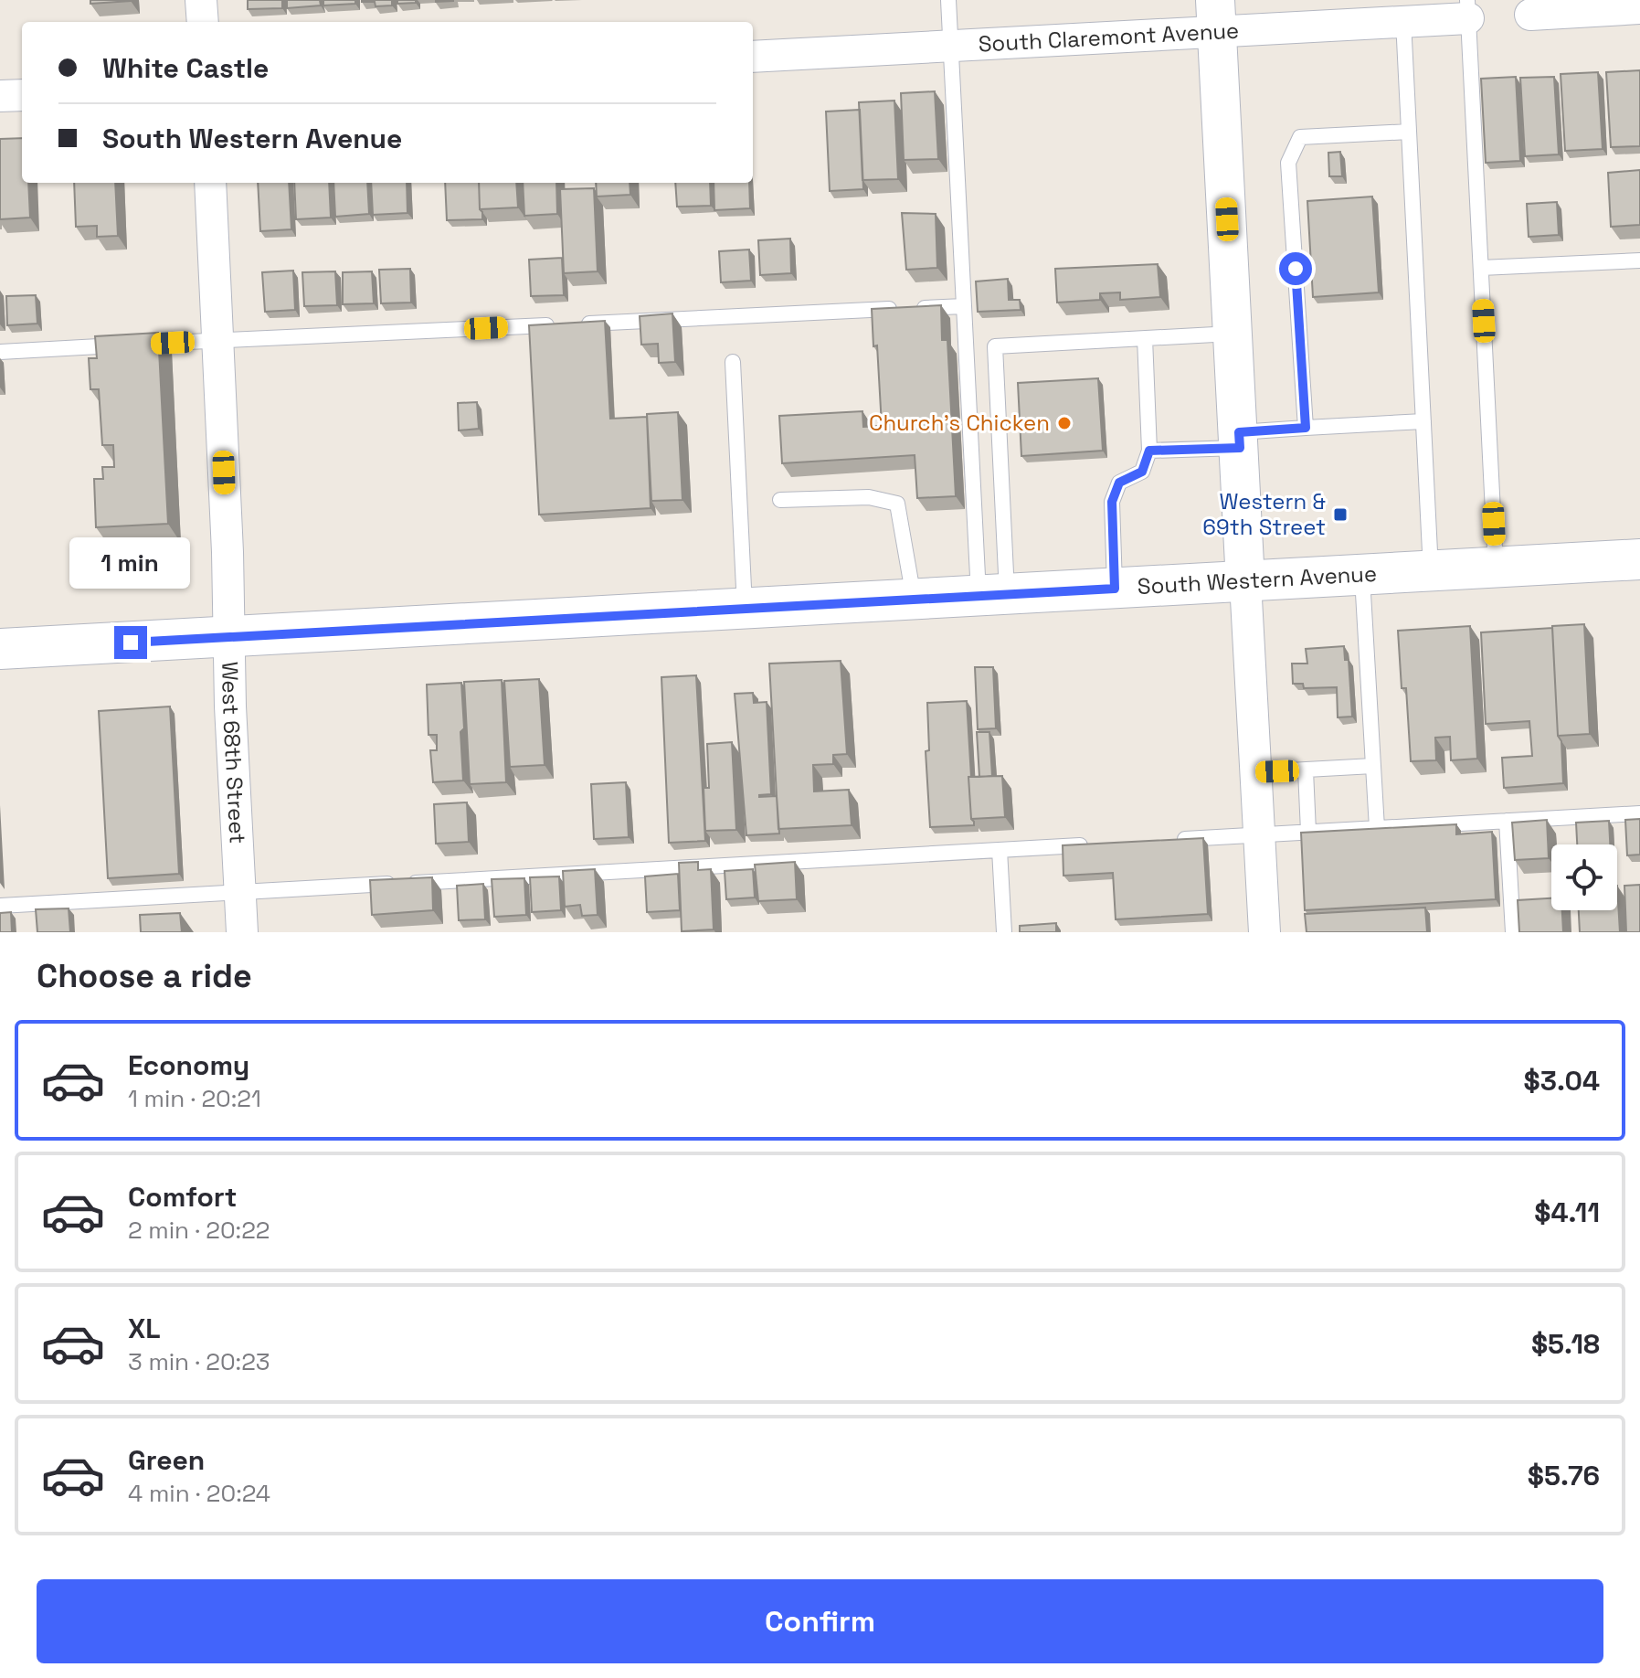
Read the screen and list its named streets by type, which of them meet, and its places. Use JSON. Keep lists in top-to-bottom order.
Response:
{
  "streets": {
    "main road": ["South Western Avenue"],
    "street": ["South Claremont Avenue", "West 68th Street"]
  },
  "crossings": [
    ["South Western Avenue", "West 68th Street"]
  ],
  "places": {
    "other": ["Church's Chicken"],
    "transit": ["Western & 69th Street"]
  },
  "page": {
    "banner": ["White Castle", "South Western Avenue"],
    "bubble": "1 min",
    "heading": "Choose a ride",
    "list": [
      {
        "name": "Economy",
        "note": "1 min · 20:21",
        "value": "$3.04"
      },
      {
        "name": "Comfort",
        "note": "2 min · 20:22",
        "value": "$4.11"
      },
      {
        "name": "XL",
        "note": "3 min · 20:23",
        "value": "$5.18"
      },
      {
        "name": "Green",
        "note": "4 min · 20:24",
        "value": "$5.76"
      }
    ],
    "buttons": "Confirm"
  }
}
